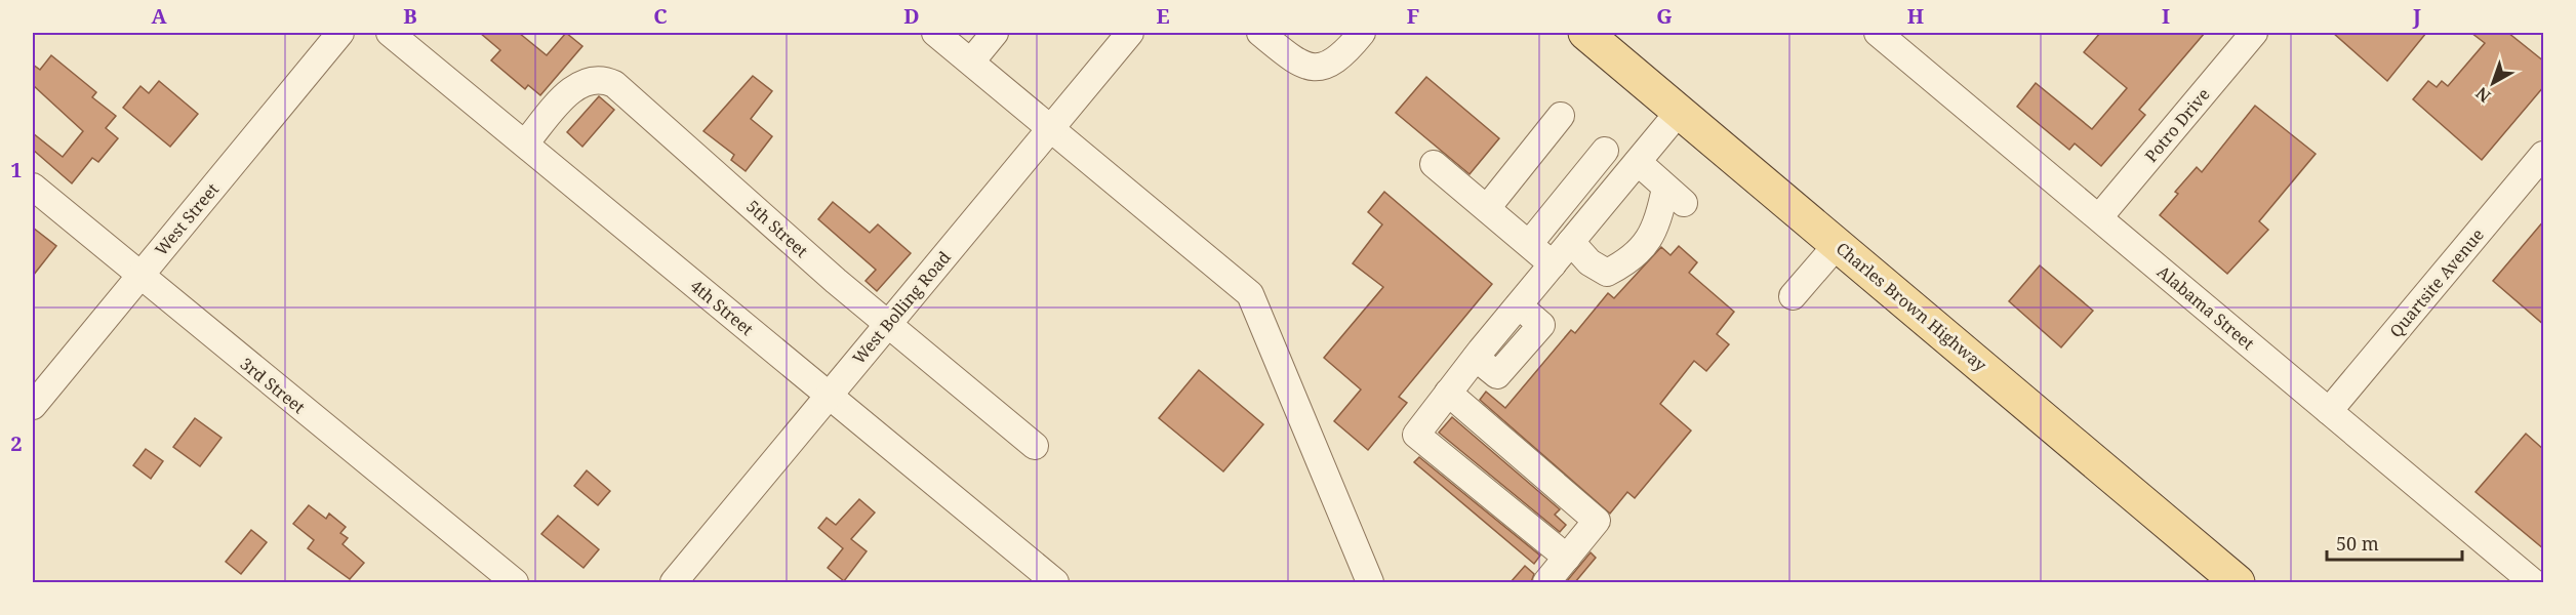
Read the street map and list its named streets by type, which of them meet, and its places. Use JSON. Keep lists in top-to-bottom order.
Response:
{
  "streets": {
    "main road": ["Charles Brown Highway"],
    "street": [
      "Potro Drive",
      "West Street",
      "5th Street",
      "Quartsite Avenue",
      "4th Street",
      "West Bolling Road",
      "Alabama Street",
      "3rd Street"
    ]
  },
  "crossings": [
    ["Potro Drive", "Alabama Street"],
    ["West Street", "3rd Street"],
    ["5th Street", "4th Street"],
    ["5th Street", "West Bolling Road"],
    ["Quartsite Avenue", "Alabama Street"],
    ["4th Street", "West Bolling Road"]
  ],
  "scale_bar": "50 m",
  "north": "bottom left",
  "grid": {
    "columns": [
      "A",
      "B",
      "C",
      "D",
      "E",
      "F",
      "G",
      "H",
      "I",
      "J"
    ],
    "rows": ["1", "2"]
  }
}
